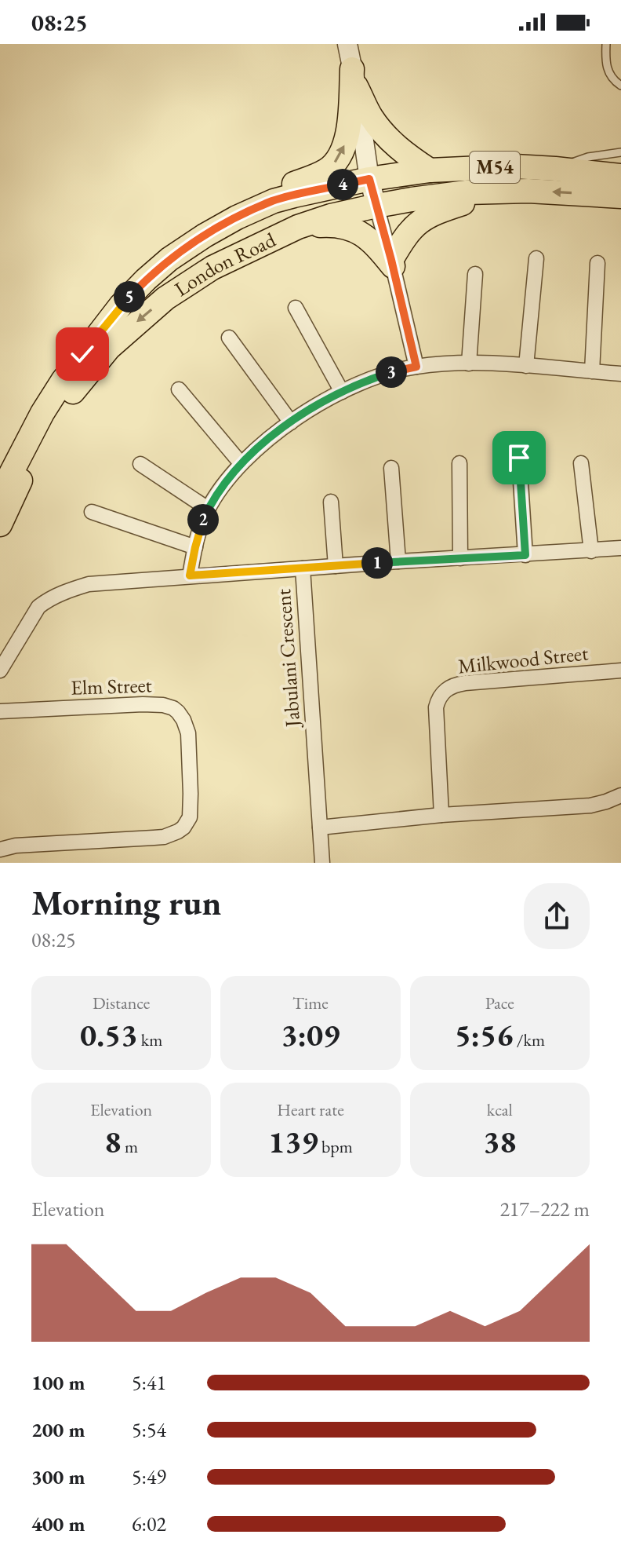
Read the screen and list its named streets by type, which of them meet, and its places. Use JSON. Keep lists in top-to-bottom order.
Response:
{
  "streets": {
    "main road": ["M54", "London Road"],
    "street": ["Jabulani Crescent", "Milkwood Street", "Elm Street"]
  },
  "page": {
    "status": "08:25",
    "pins": [
      "4",
      "5",
      "3",
      "2",
      "1"
    ],
    "heading": ["Morning run", "08:25"],
    "stats": [
      ["Distance", "0.53 km"],
      ["Time", "3:09"],
      ["Pace", "5:56 /km"],
      ["Elevation", "8 m"],
      ["Heart rate", "139 bpm"],
      ["kcal", "38"]
    ],
    "chart": ["Elevation", "217–222 m"],
    "list": [
      {
        "name": "100 m",
        "note": "5:41"
      },
      {
        "name": "200 m",
        "note": "5:54"
      },
      {
        "name": "300 m",
        "note": "5:49"
      },
      {
        "name": "400 m",
        "note": "6:02"
      }
    ]
  }
}
